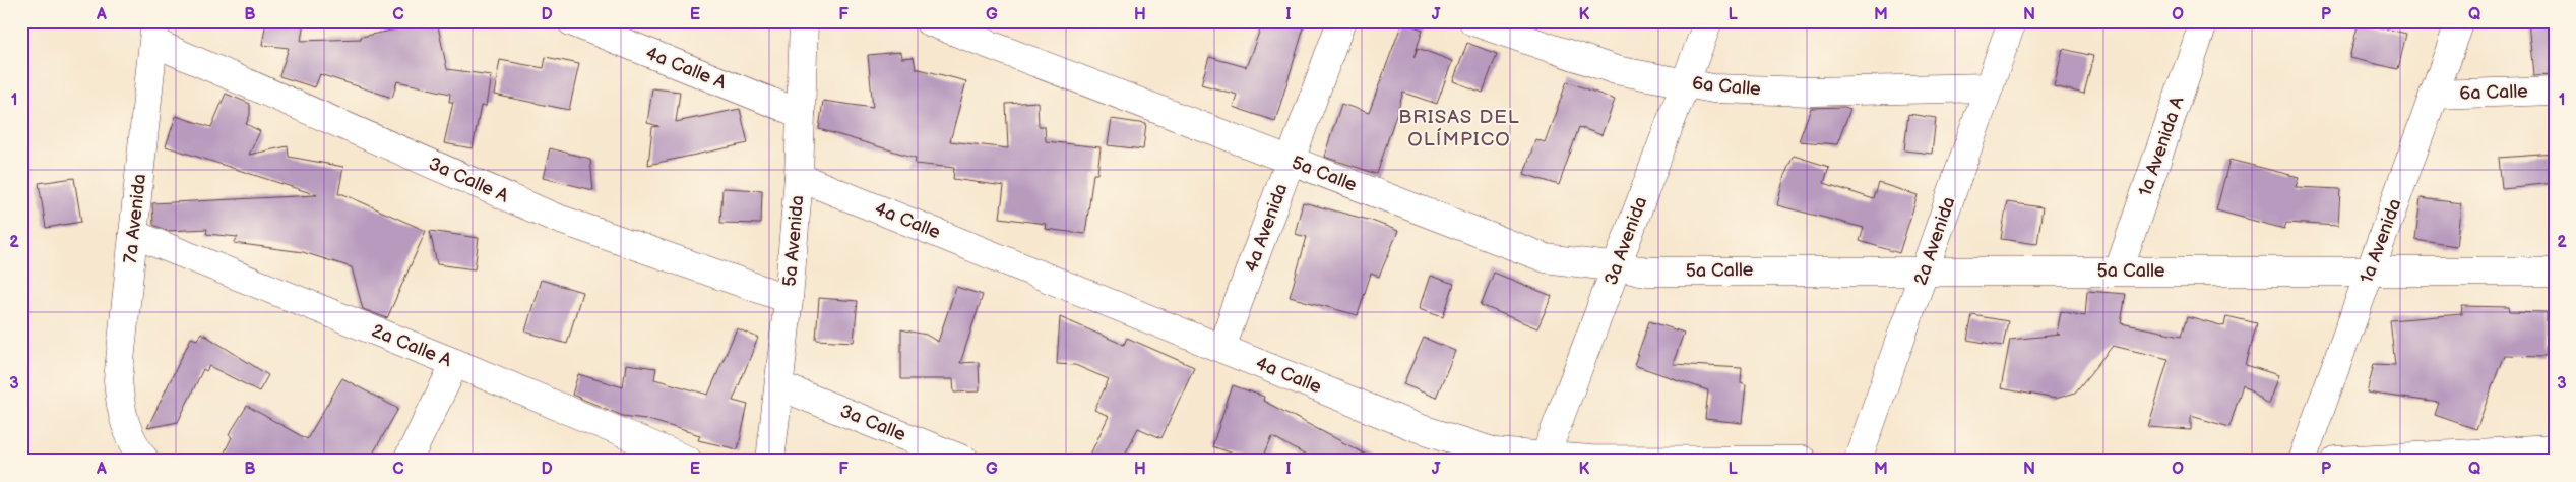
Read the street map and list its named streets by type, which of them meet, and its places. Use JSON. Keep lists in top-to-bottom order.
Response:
{
  "streets": {
    "street": [
      "4a Calle A",
      "6a Calle",
      "1a Avenida A",
      "5a Calle",
      "3a Calle A",
      "7a Avenida",
      "4a Calle",
      "4a Avenida",
      "5a Avenida",
      "3a Avenida",
      "2a Avenida",
      "1a Avenida",
      "2a Calle A",
      "3a Calle"
    ]
  },
  "crossings": [
    ["4a Calle A", "5a Avenida"],
    ["6a Calle", "3a Avenida"],
    ["6a Calle", "2a Avenida"],
    ["6a Calle", "1a Avenida"],
    ["1a Avenida A", "5a Calle"],
    ["5a Calle", "4a Avenida"],
    ["5a Calle", "3a Avenida"],
    ["5a Calle", "2a Avenida"],
    ["5a Calle", "1a Avenida"],
    ["3a Calle A", "7a Avenida"],
    ["3a Calle A", "5a Avenida"],
    ["7a Avenida", "2a Calle A"],
    ["4a Calle", "4a Avenida"],
    ["4a Calle", "5a Avenida"],
    ["4a Calle", "3a Avenida"],
    ["5a Avenida", "3a Calle"]
  ],
  "districts": ["BRISAS DEL OLÍMPICO"],
  "grid": {
    "columns": [
      "A",
      "B",
      "C",
      "D",
      "E",
      "F",
      "G",
      "H",
      "I",
      "J",
      "K",
      "L",
      "M",
      "N",
      "O",
      "P",
      "Q"
    ],
    "rows": ["1", "2", "3"]
  }
}
